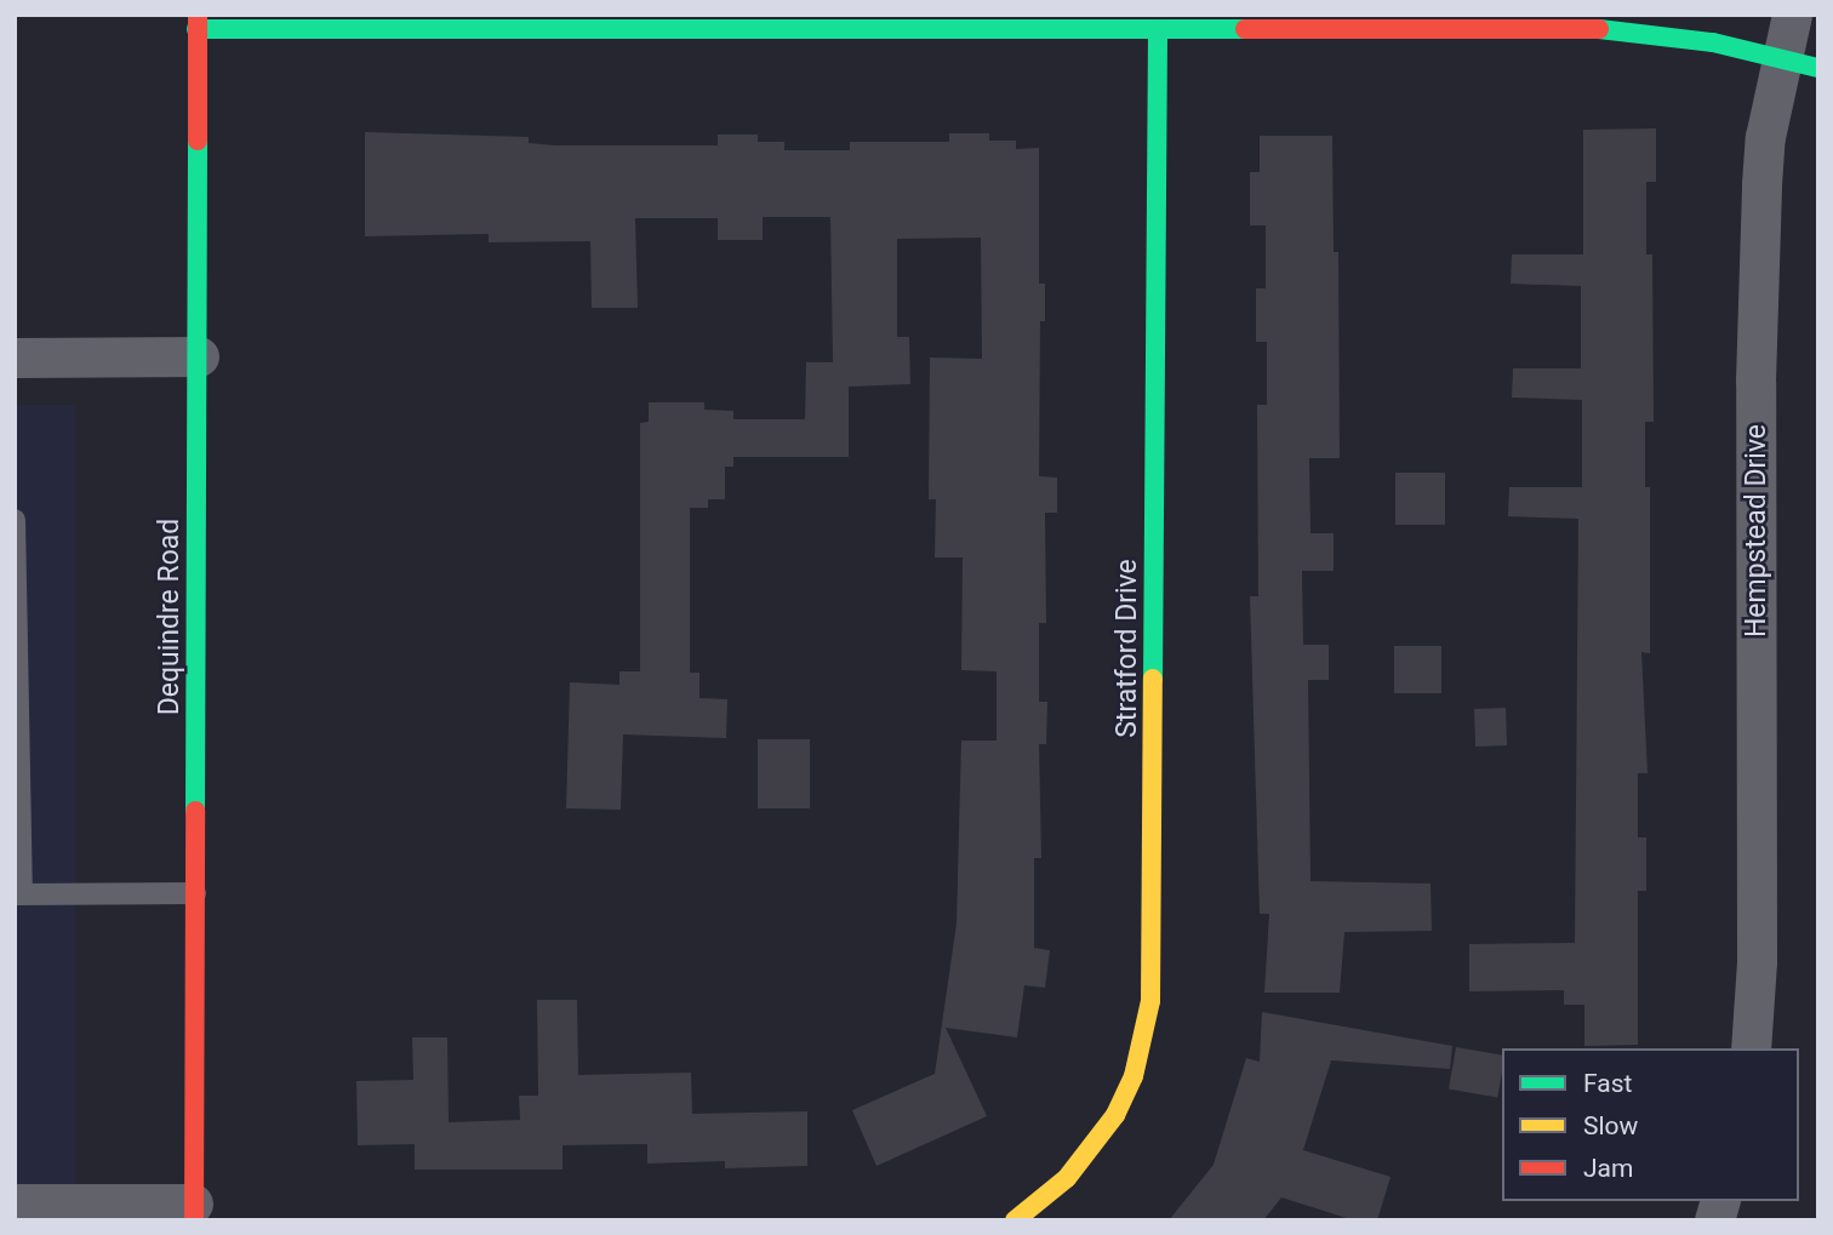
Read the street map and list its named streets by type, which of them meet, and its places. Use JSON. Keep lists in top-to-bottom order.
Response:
{
  "streets": {
    "street": ["Hempstead Drive", "Dequindre Road", "Stratford Drive"]
  },
  "legend": ["Fast", "Slow", "Jam"]
}
